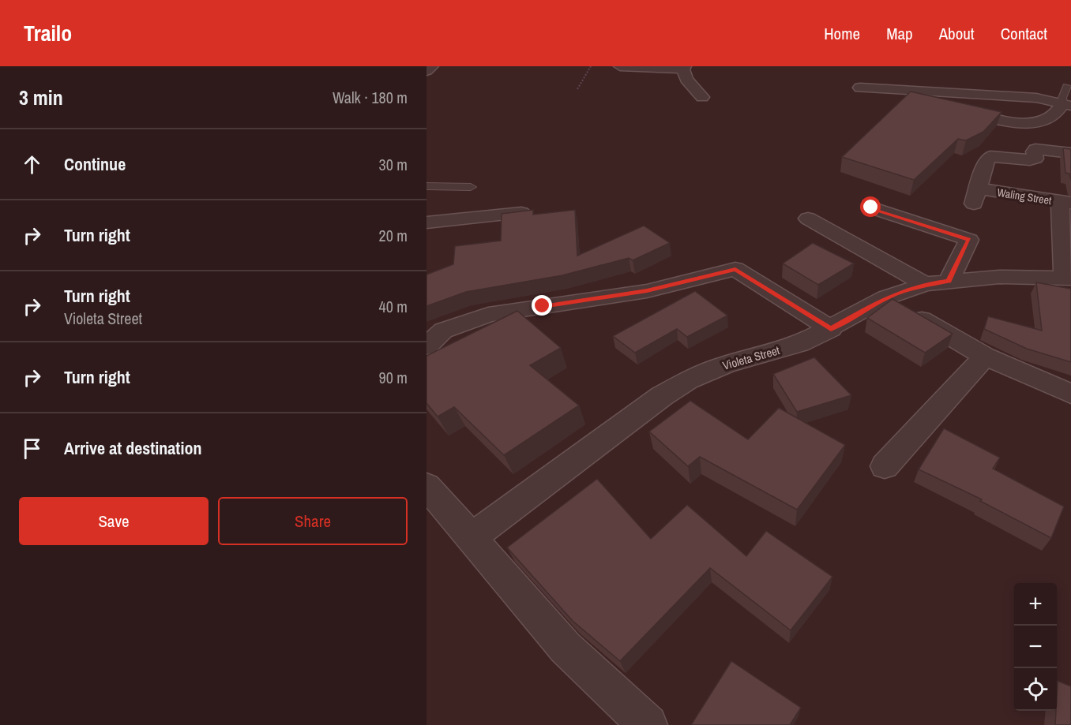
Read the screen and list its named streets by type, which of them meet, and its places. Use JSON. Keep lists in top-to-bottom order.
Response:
{
  "streets": {
    "street": ["Waling Street", "Violeta Street"]
  },
  "page": {
    "header": "Trailo",
    "nav": [
      "Home",
      "Map",
      "About",
      "Contact"
    ],
    "heading": ["3 min", "Walk · 180 m"],
    "list": [
      ["Continue", "30 m"],
      ["Turn right", "20 m"],
      ["Turn right", "Violeta Street", "40 m"],
      ["Turn right", "90 m"],
      "Arrive at destination"
    ],
    "buttons": ["Save", "Share"],
    "map_buttons": ["+", "−"]
  }
}
